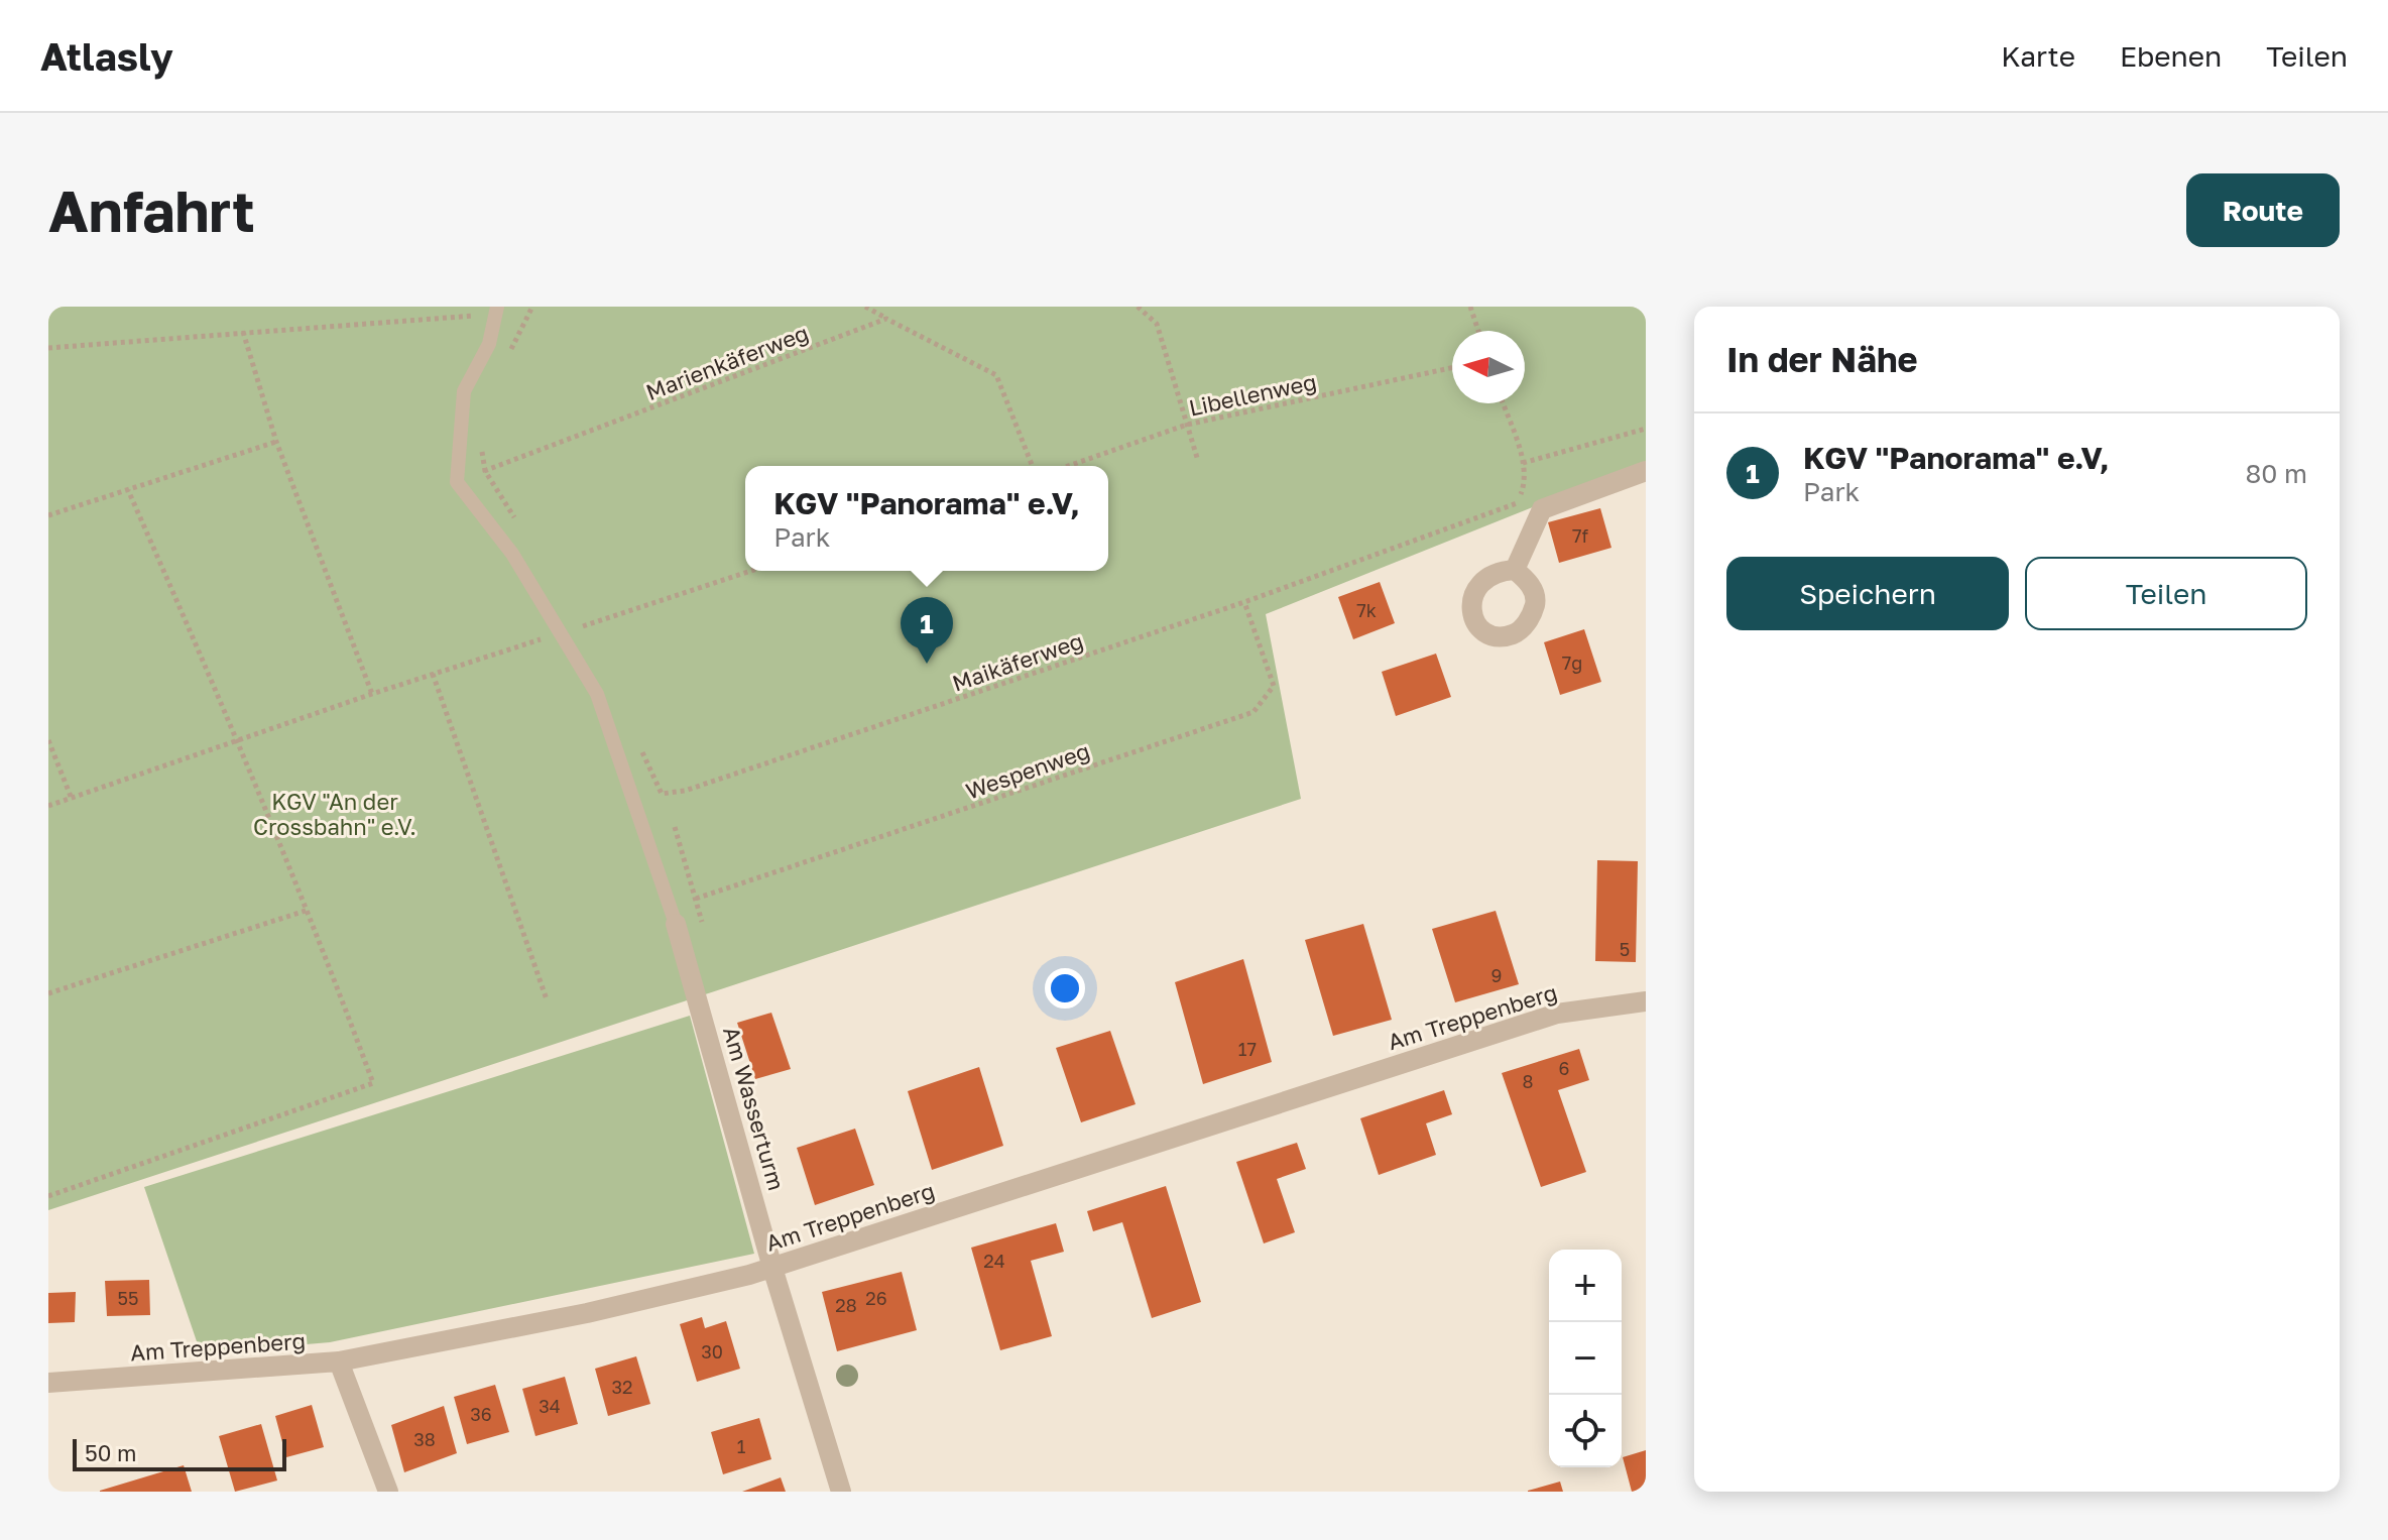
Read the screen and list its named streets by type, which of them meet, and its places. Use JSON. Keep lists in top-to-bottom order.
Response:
{
  "streets": {
    "street": ["Am Treppenberg", "Am Wasserturm"],
    "path": [
      "Marienkäferweg",
      "Libellenweg",
      "Maikäferweg",
      "Wespenweg"
    ]
  },
  "crossings": [
    ["Maikäferweg", "Wespenweg"],
    ["Am Treppenberg", "Am Wasserturm"]
  ],
  "parks": ["KGV \"An der Crossbahn\" e.V."],
  "house_numbers": [
    "7f",
    "7k",
    "7g",
    "5",
    "9",
    "17",
    "6",
    "8",
    "24",
    "55",
    "26",
    "28",
    "30",
    "32",
    "34",
    "36",
    "38",
    "1"
  ],
  "scale_bar": "50 m",
  "north": "left",
  "page": {
    "header": "Atlasly",
    "nav": ["Karte", "Ebenen", "Teilen"],
    "buttons": [
      "Route",
      ["Speichern", "Teilen"]
    ],
    "title": "Anfahrt",
    "heading": "In der Nähe",
    "list": [
      {
        "mark": "1",
        "name": "KGV \"Panorama\" e.V,",
        "note": "Park",
        "value": "80 m"
      }
    ],
    "popup": ["KGV \"Panorama\" e.V,", "Park"],
    "pins": "1",
    "map_buttons": ["+", "−"],
    "scale": "50 m"
  }
}
